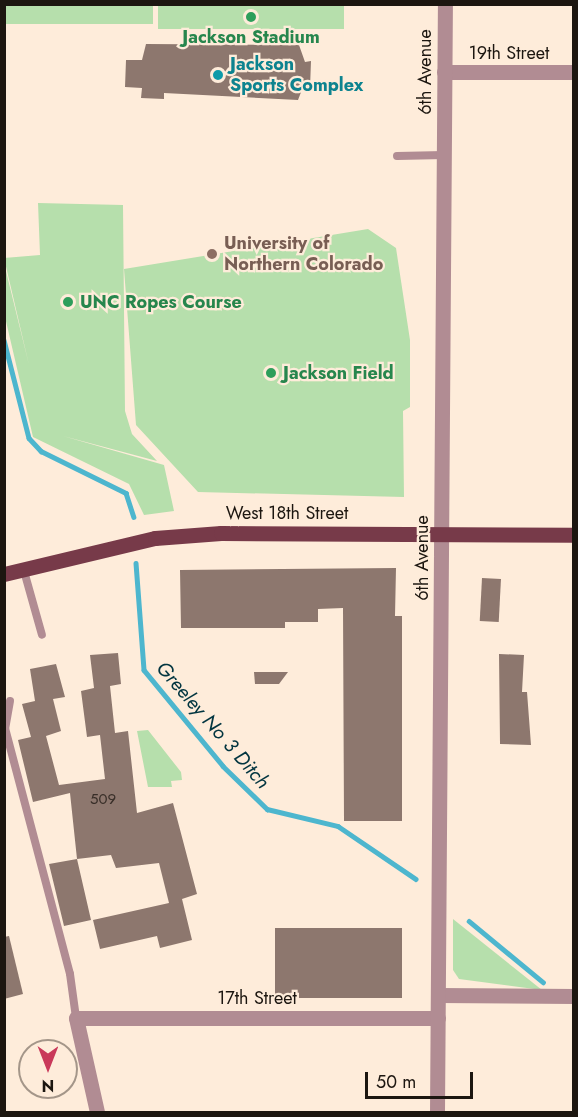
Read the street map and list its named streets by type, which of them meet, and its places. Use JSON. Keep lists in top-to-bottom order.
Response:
{
  "streets": {
    "main road": ["West 18th Street"],
    "street": ["19th Street", "6th Avenue", "17th Street"]
  },
  "crossings": [
    ["19th Street", "6th Avenue"],
    ["6th Avenue", "West 18th Street"],
    ["6th Avenue", "17th Street"]
  ],
  "water": ["Greeley No 3 Ditch"],
  "places": [
    "Jackson Stadium",
    "Jackson Sports Complex",
    "University of Northern Colorado",
    "UNC Ropes Course",
    "Jackson Field"
  ],
  "house_numbers": ["509"],
  "scale_bar": "50 m",
  "north": "bottom"
}
